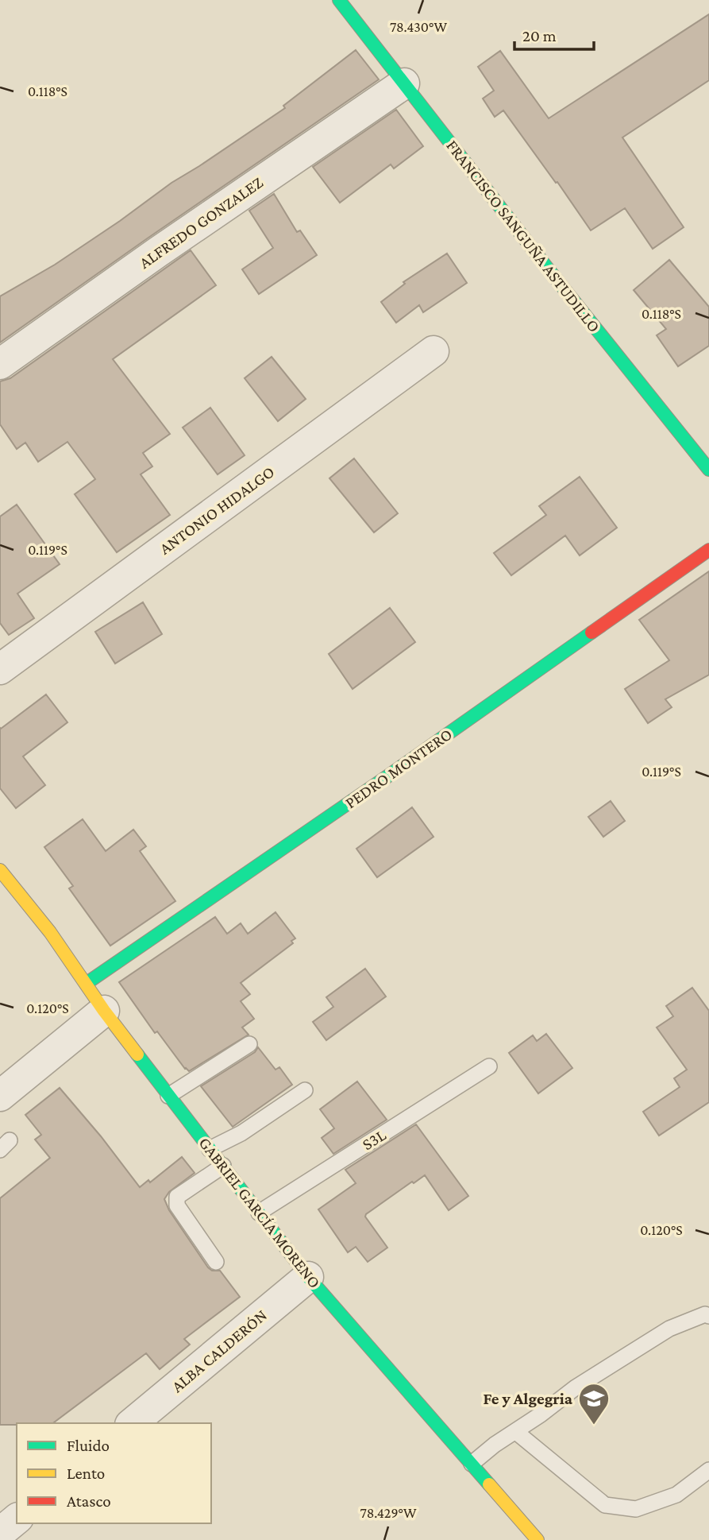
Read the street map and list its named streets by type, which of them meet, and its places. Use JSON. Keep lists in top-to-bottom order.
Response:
{
  "streets": {
    "street": [
      "ALFREDO GONZALEZ",
      "FRANCISCO SANGUÑA ASTUDILLO",
      "ANTONIO HIDALGO",
      "PEDRO MONTERO",
      "GABRIEL GARCÍA MORENO",
      "ALBA CALDERÓN"
    ],
    "lane": ["S3L"]
  },
  "crossings": [
    ["ALFREDO GONZALEZ", "FRANCISCO SANGUÑA ASTUDILLO"],
    ["PEDRO MONTERO", "GABRIEL GARCÍA MORENO"],
    ["S3L", "GABRIEL GARCÍA MORENO"],
    ["GABRIEL GARCÍA MORENO", "ALBA CALDERÓN"]
  ],
  "places": {
    "school or university": ["Fe y Algegria"]
  },
  "legend": ["Fluido", "Lento", "Atasco"],
  "scale_bar": "20 m",
  "coordinates": [
    "78.430°W",
    "0.118°S",
    "0.119°S",
    "0.120°S",
    "78.429°W"
  ]
}
